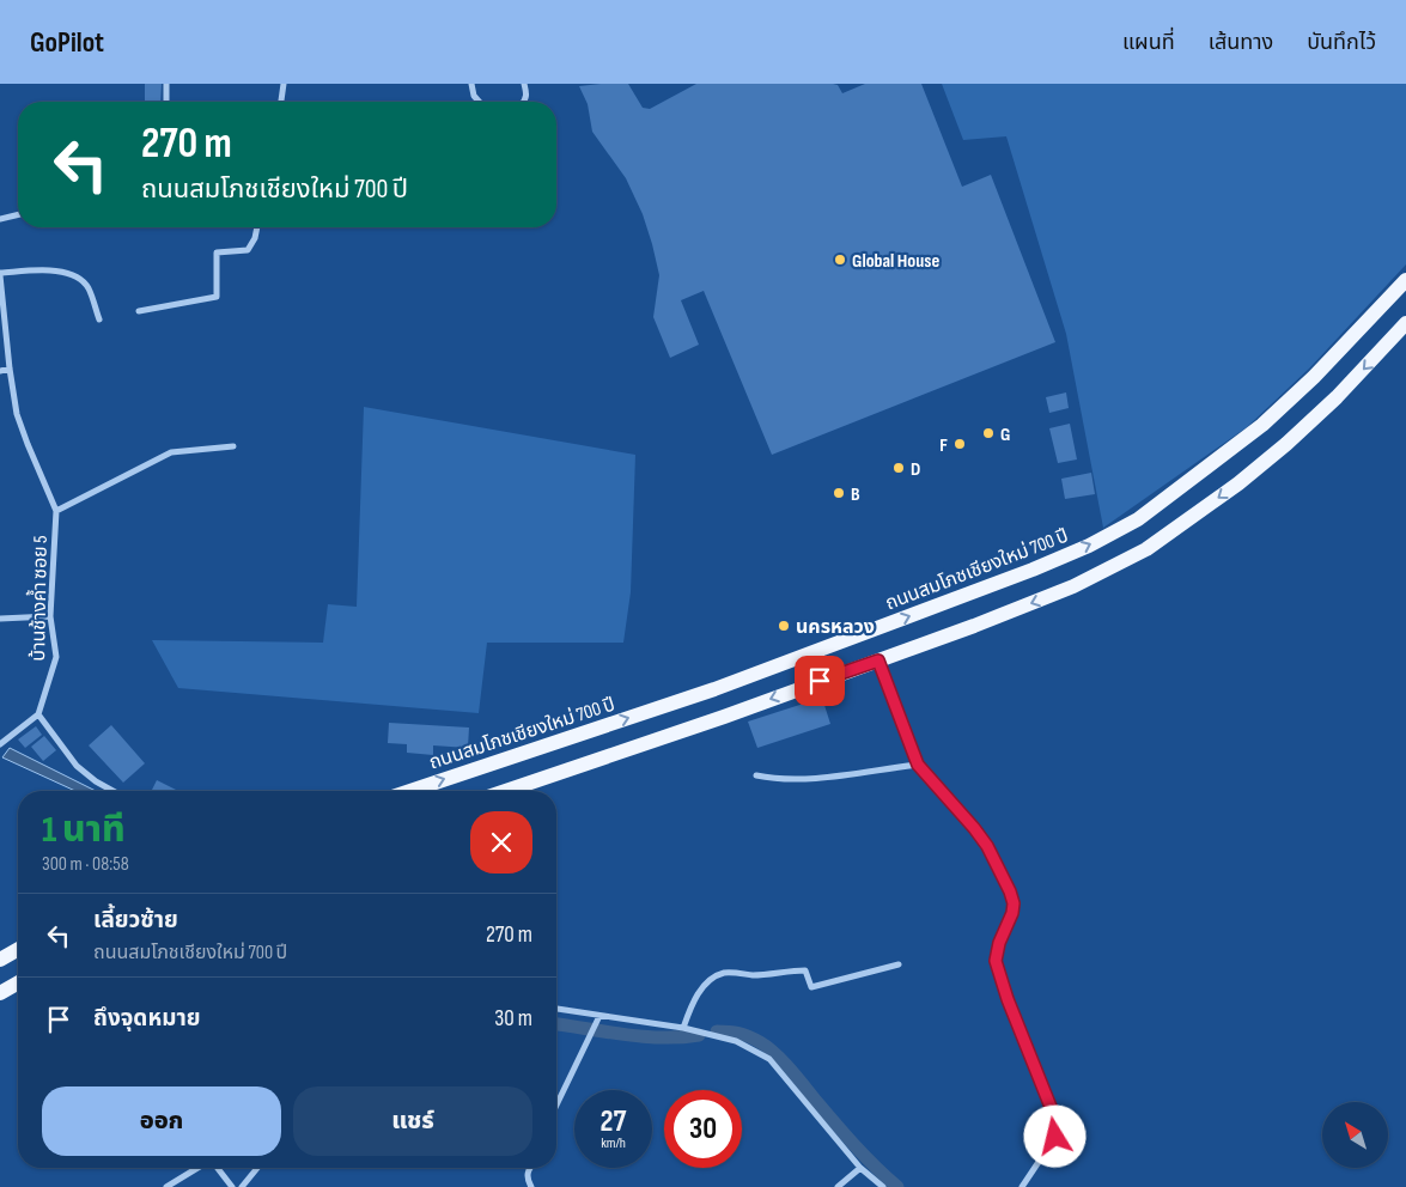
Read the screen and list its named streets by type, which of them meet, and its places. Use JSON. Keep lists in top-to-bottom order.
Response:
{
  "streets": {
    "main road": ["ถนนสมโภชเชียงใหม่ 700 ปี"],
    "street": ["บ้านช้างค้ำ ซอย 5"]
  },
  "places": [
    "Global House",
    "G",
    "F",
    "D",
    "B",
    "นครหลวง"
  ],
  "north": "top left",
  "page": {
    "header": "GoPilot",
    "nav": ["แผนที่", "เส้นทาง", "บันทึกไว้"],
    "turn": ["270 m", "ถนนสมโภชเชียงใหม่ 700 ปี"],
    "heading": ["1 นาที", "300 m · 08:58"],
    "list": [
      {
        "name": "เลี้ยวซ้าย",
        "note": "ถนนสมโภชเชียงใหม่ 700 ปี",
        "value": "270 m"
      },
      {
        "name": "ถึงจุดหมาย",
        "value": "30 m"
      }
    ],
    "buttons": ["ออก", "แชร์"],
    "speed": "27 km/h",
    "limit": "30"
  }
}
